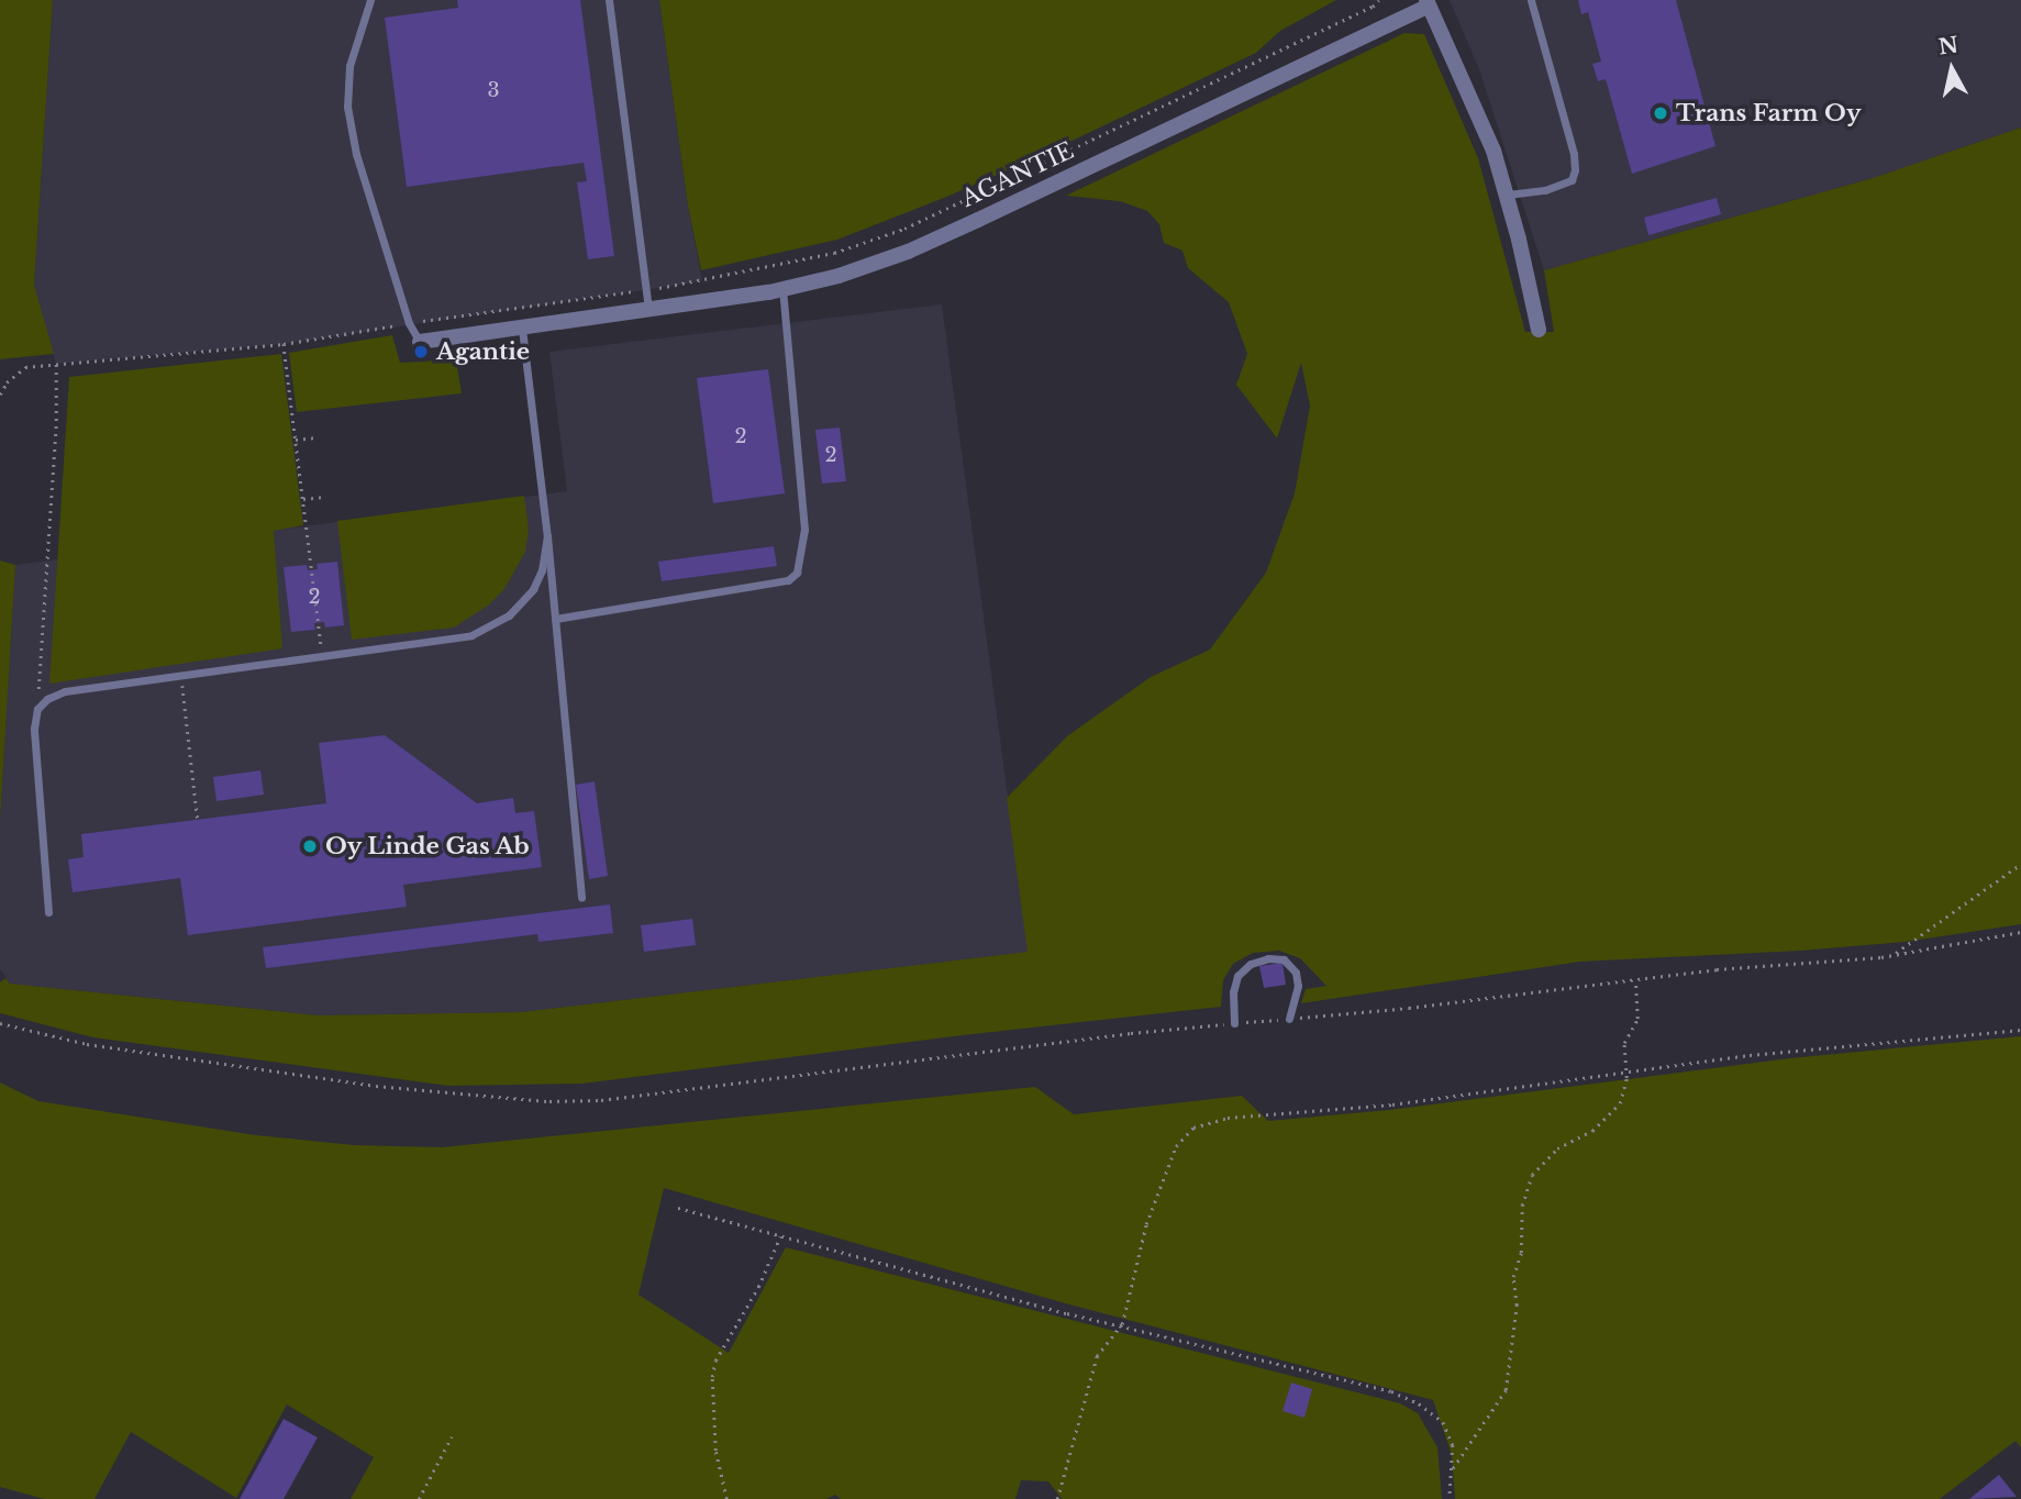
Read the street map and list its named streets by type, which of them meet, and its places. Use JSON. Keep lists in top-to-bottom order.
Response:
{
  "streets": {
    "street": ["AGANTIE"]
  },
  "places": ["Trans Farm Oy", "Agantie", "Oy Linde Gas Ab"],
  "house_numbers": [
    "3",
    "2",
    "2",
    "2"
  ],
  "north": "top"
}
